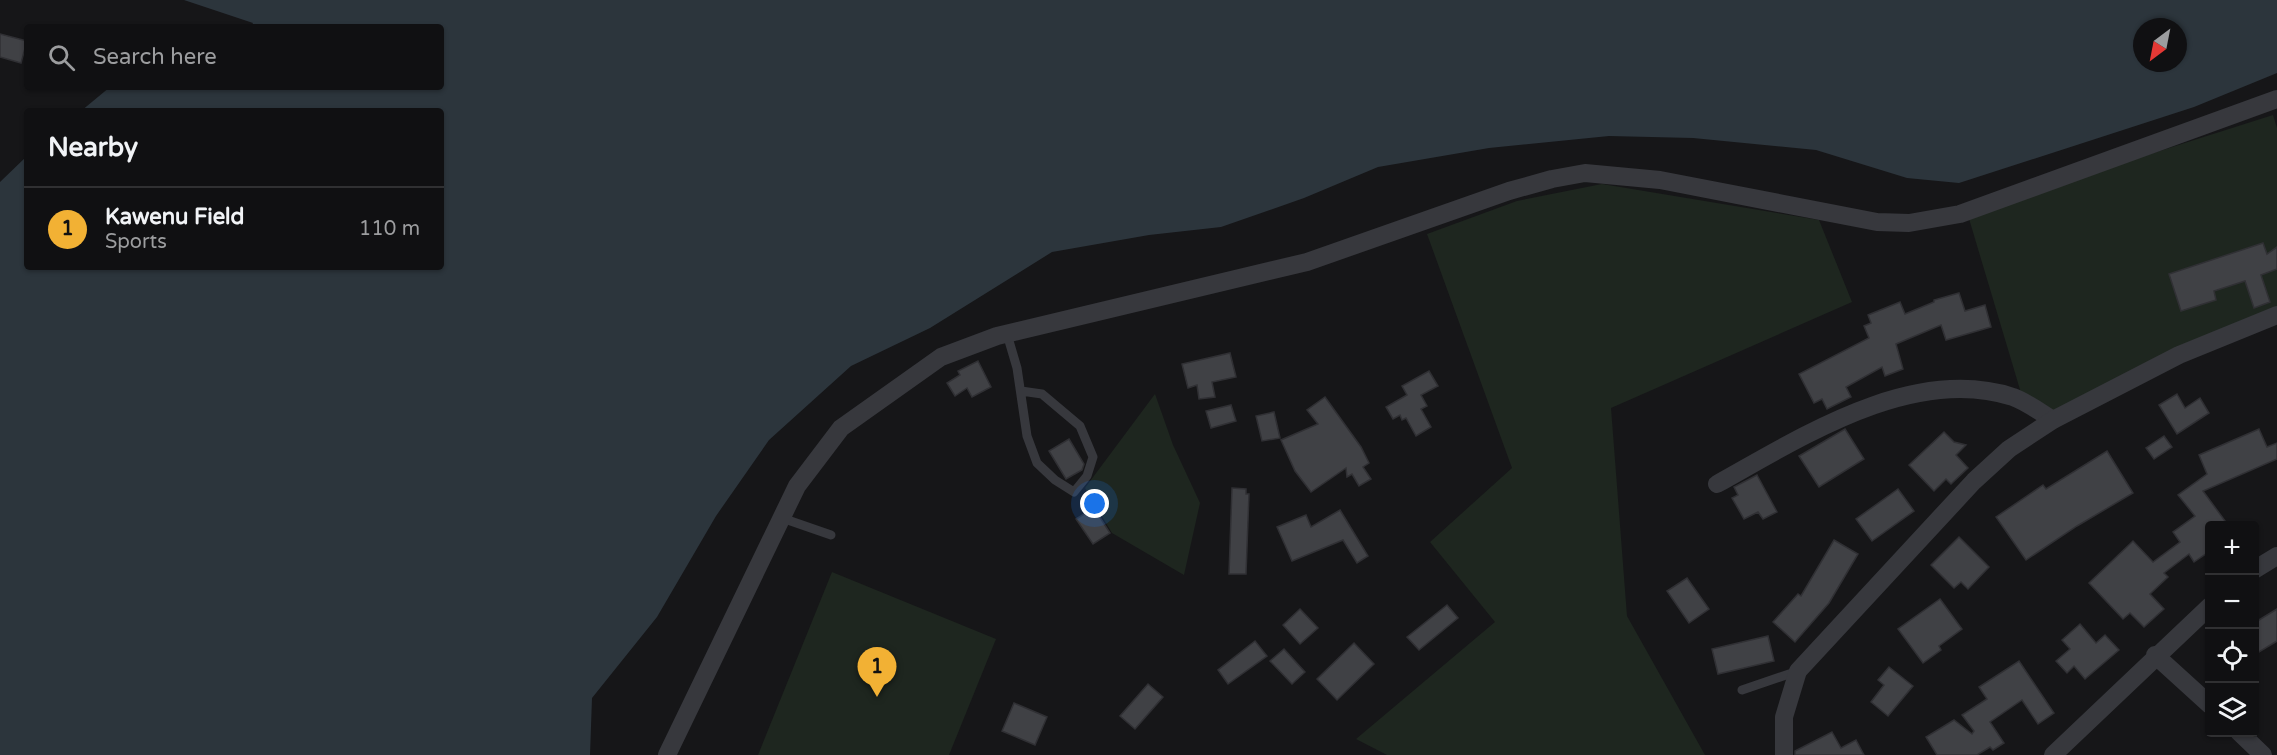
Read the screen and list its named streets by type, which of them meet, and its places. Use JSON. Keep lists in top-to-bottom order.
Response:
{
  "north": "bottom left",
  "page": {
    "search": "Search here",
    "heading": "Nearby",
    "list": [
      {
        "mark": "1",
        "name": "Kawenu Field",
        "note": "Sports",
        "value": "110 m"
      }
    ],
    "map_buttons": ["+", "−"],
    "pins": "1"
  }
}
